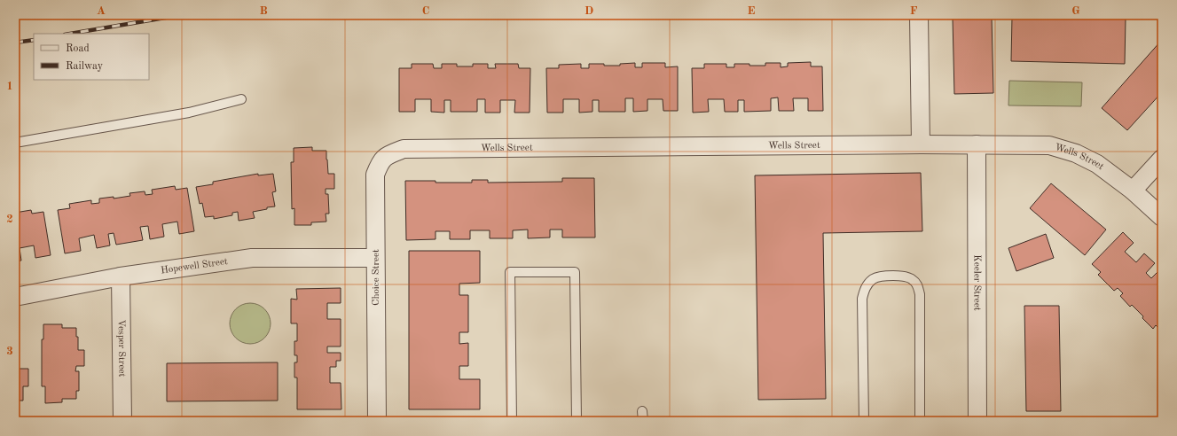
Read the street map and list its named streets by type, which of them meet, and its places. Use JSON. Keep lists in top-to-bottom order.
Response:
{
  "streets": {
    "street": [
      "Wells Street",
      "Hopewell Street",
      "Choice Street",
      "Keeler Street",
      "Vesper Street"
    ]
  },
  "crossings": [
    ["Wells Street", "Choice Street"],
    ["Wells Street", "Keeler Street"],
    ["Hopewell Street", "Choice Street"],
    ["Hopewell Street", "Vesper Street"]
  ],
  "legend": ["Road", "Railway"],
  "grid": {
    "columns": [
      "A",
      "B",
      "C",
      "D",
      "E",
      "F",
      "G"
    ],
    "rows": ["1", "2", "3"]
  }
}
